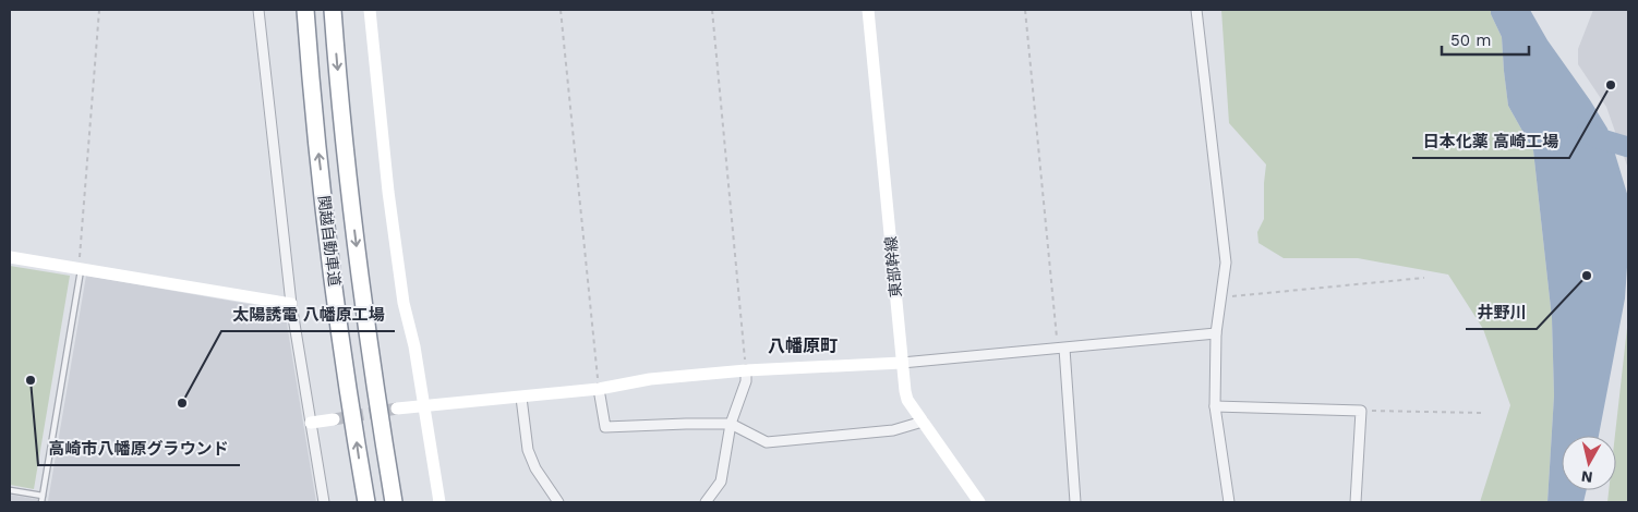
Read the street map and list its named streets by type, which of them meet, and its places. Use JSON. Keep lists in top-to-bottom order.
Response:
{
  "streets": {
    "highway": ["関越自動車道"],
    "street": ["東部幹線"]
  },
  "districts": ["八幡原町"],
  "places": [
    "日本化薬 高崎工場",
    "井野川",
    "高崎市八幡原グラウンド",
    "太陽誘電 八幡原工場"
  ],
  "scale_bar": "50 m",
  "north": "bottom"
}
